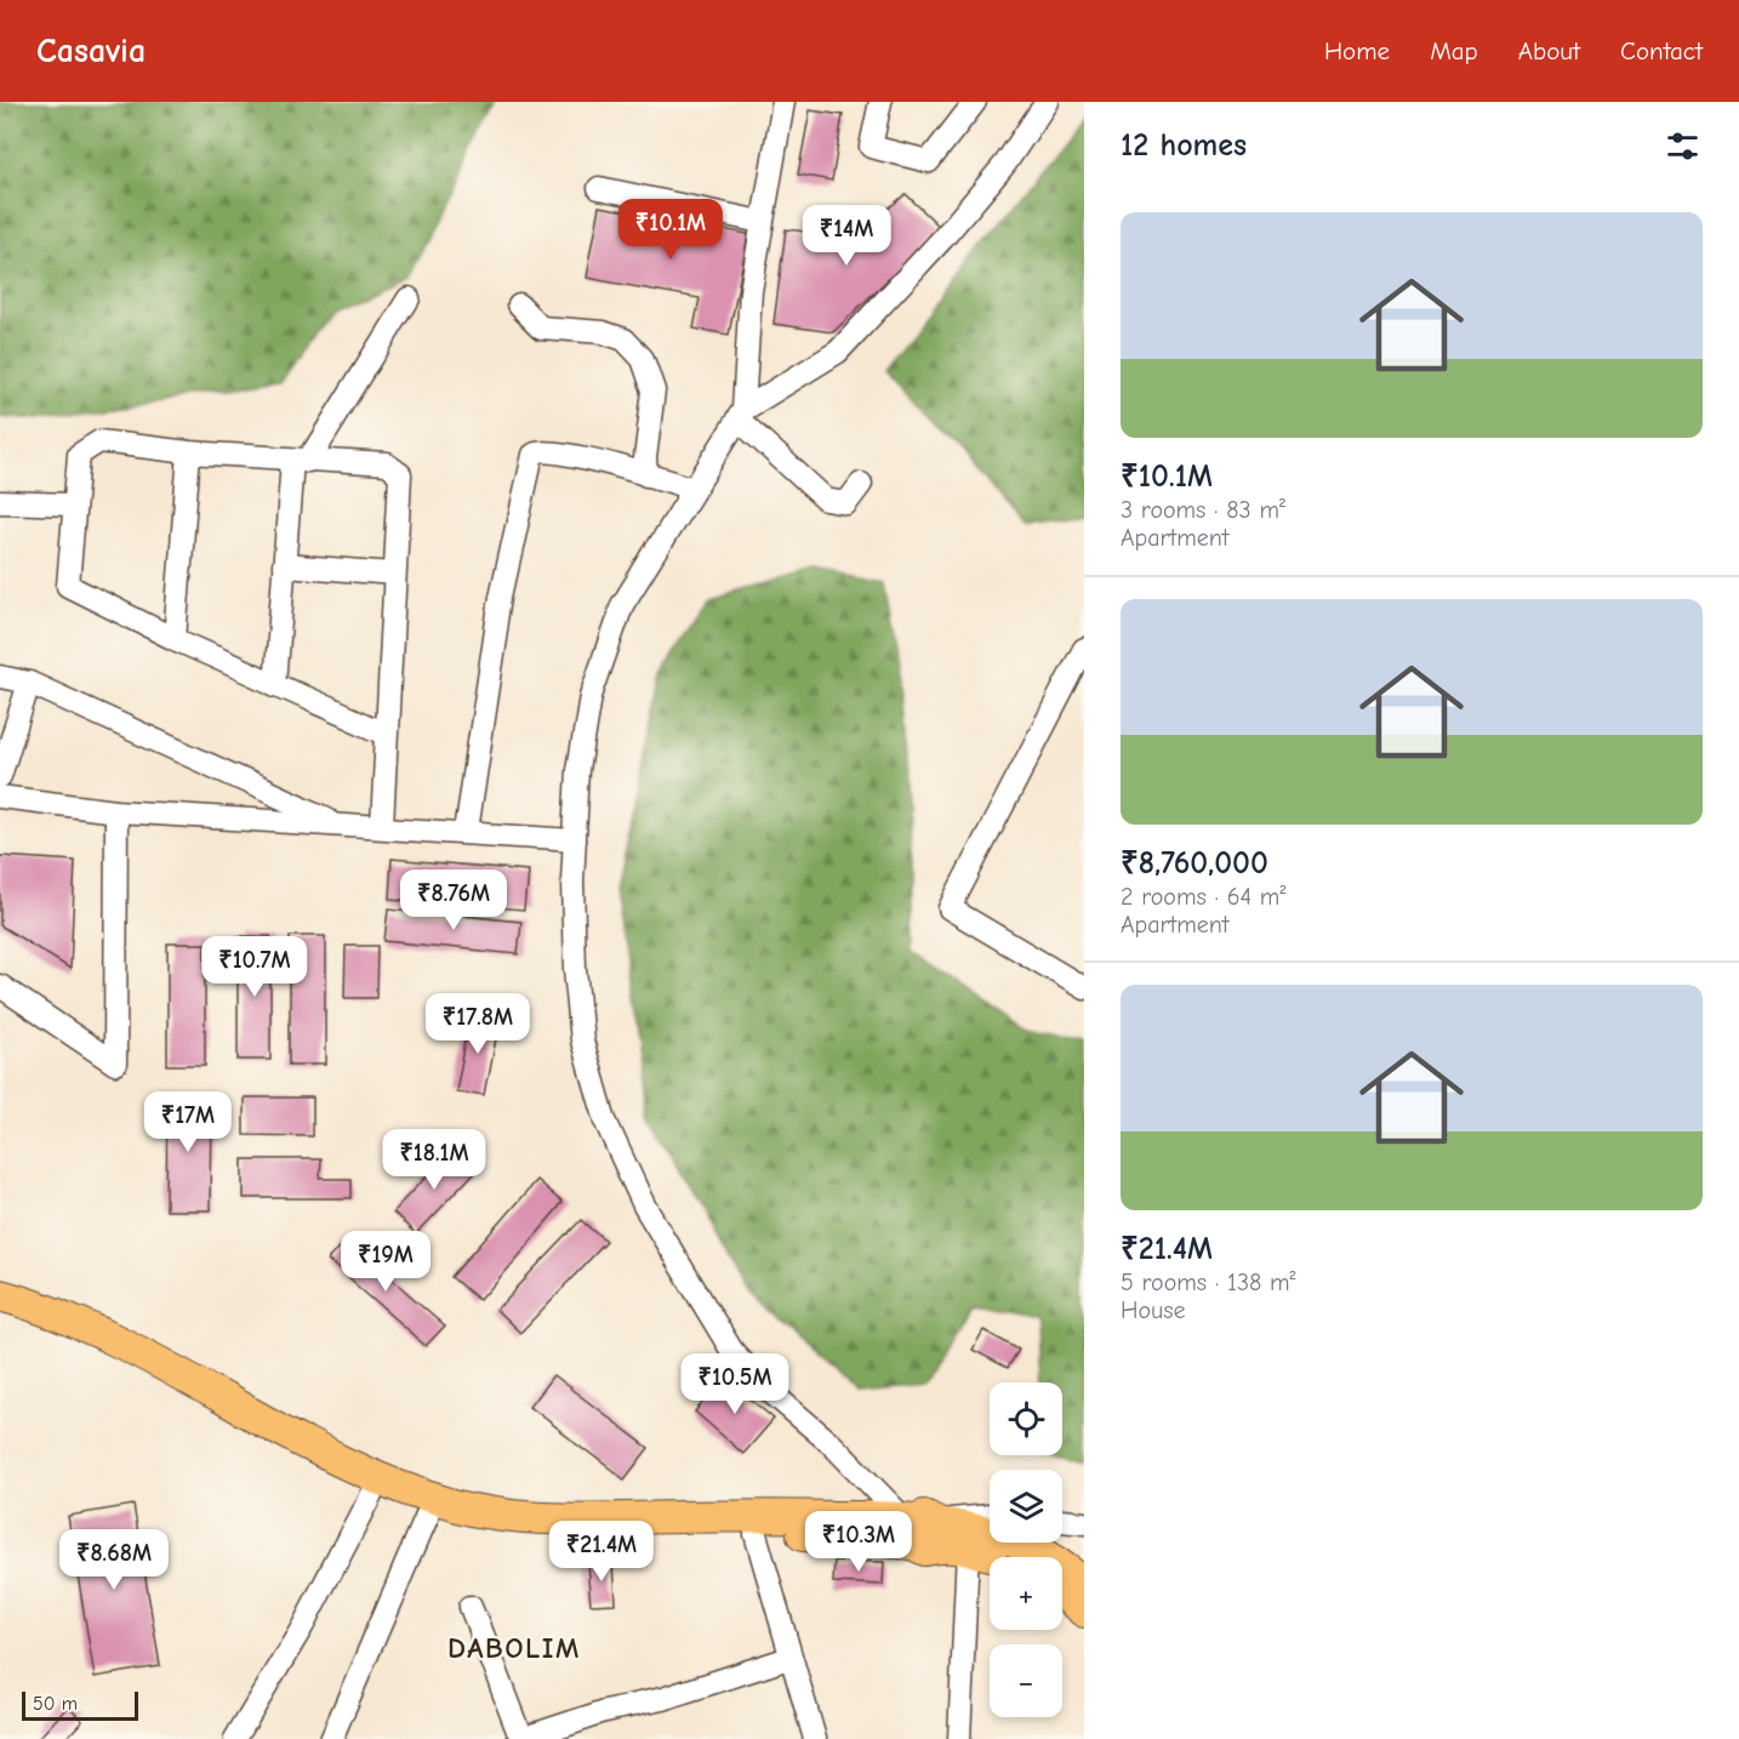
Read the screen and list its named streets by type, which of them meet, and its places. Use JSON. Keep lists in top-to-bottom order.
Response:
{
  "districts": ["DABOLIM"],
  "scale_bar": "50 m",
  "page": {
    "header": "Casavia",
    "nav": [
      "Home",
      "Map",
      "About",
      "Contact"
    ],
    "heading": "12 homes",
    "list": [
      {
        "name": "₹10.1M",
        "note": "3 rooms · 83 m² · Apartment"
      },
      {
        "name": "₹8,760,000",
        "note": "2 rooms · 64 m² · Apartment"
      },
      {
        "name": "₹21.4M",
        "note": "5 rooms · 138 m² · House"
      }
    ],
    "price": [
      "₹10.1M",
      "₹14M",
      "₹8.76M",
      "₹10.7M",
      "₹17.8M",
      "₹17M",
      "₹18.1M",
      "₹19M",
      "₹10.5M",
      "₹10.3M",
      "₹21.4M",
      "₹8.68M"
    ],
    "map_buttons": ["+", "−"],
    "scale": "50 m"
  }
}
